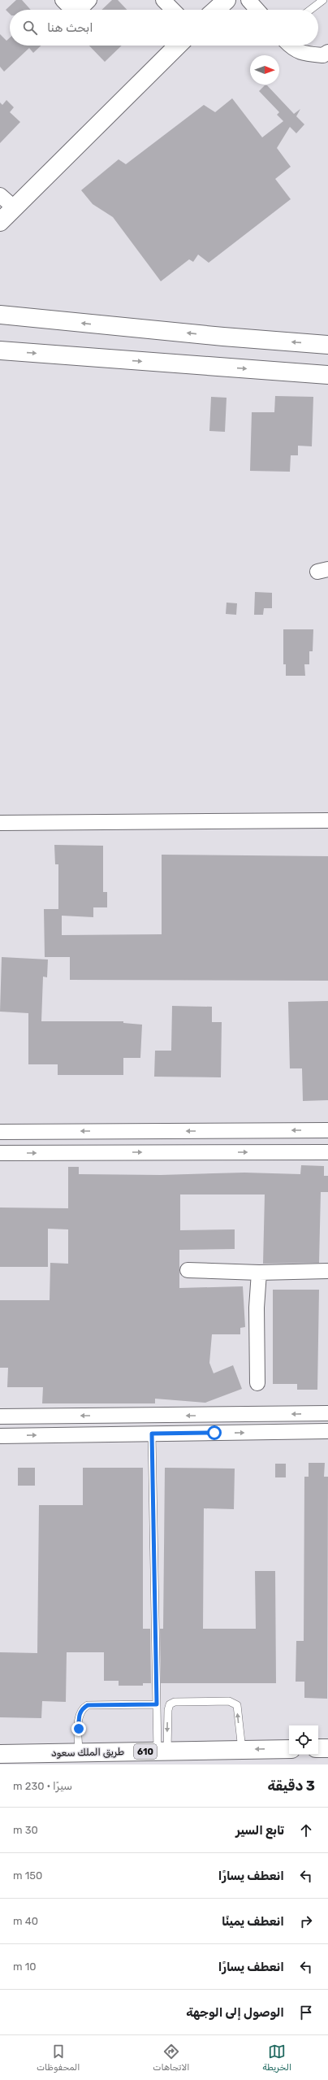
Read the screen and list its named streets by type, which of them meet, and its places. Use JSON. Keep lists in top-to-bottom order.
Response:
{
  "streets": {
    "street": ["610", "طريق الملك سعود"]
  },
  "north": "right",
  "page": {
    "search": "ابحث هنا",
    "heading": ["3 دقيقة", "سيرًا · 230 m"],
    "list": [
      ["تابع السير", "30 m"],
      ["انعطف يسارًا", "150 m"],
      ["انعطف يمينًا", "40 m"],
      ["انعطف يسارًا", "10 m"],
      "الوصول إلى الوجهة"
    ],
    "nav": ["الخريطة", "الاتجاهات", "المحفوظات"]
  }
}
